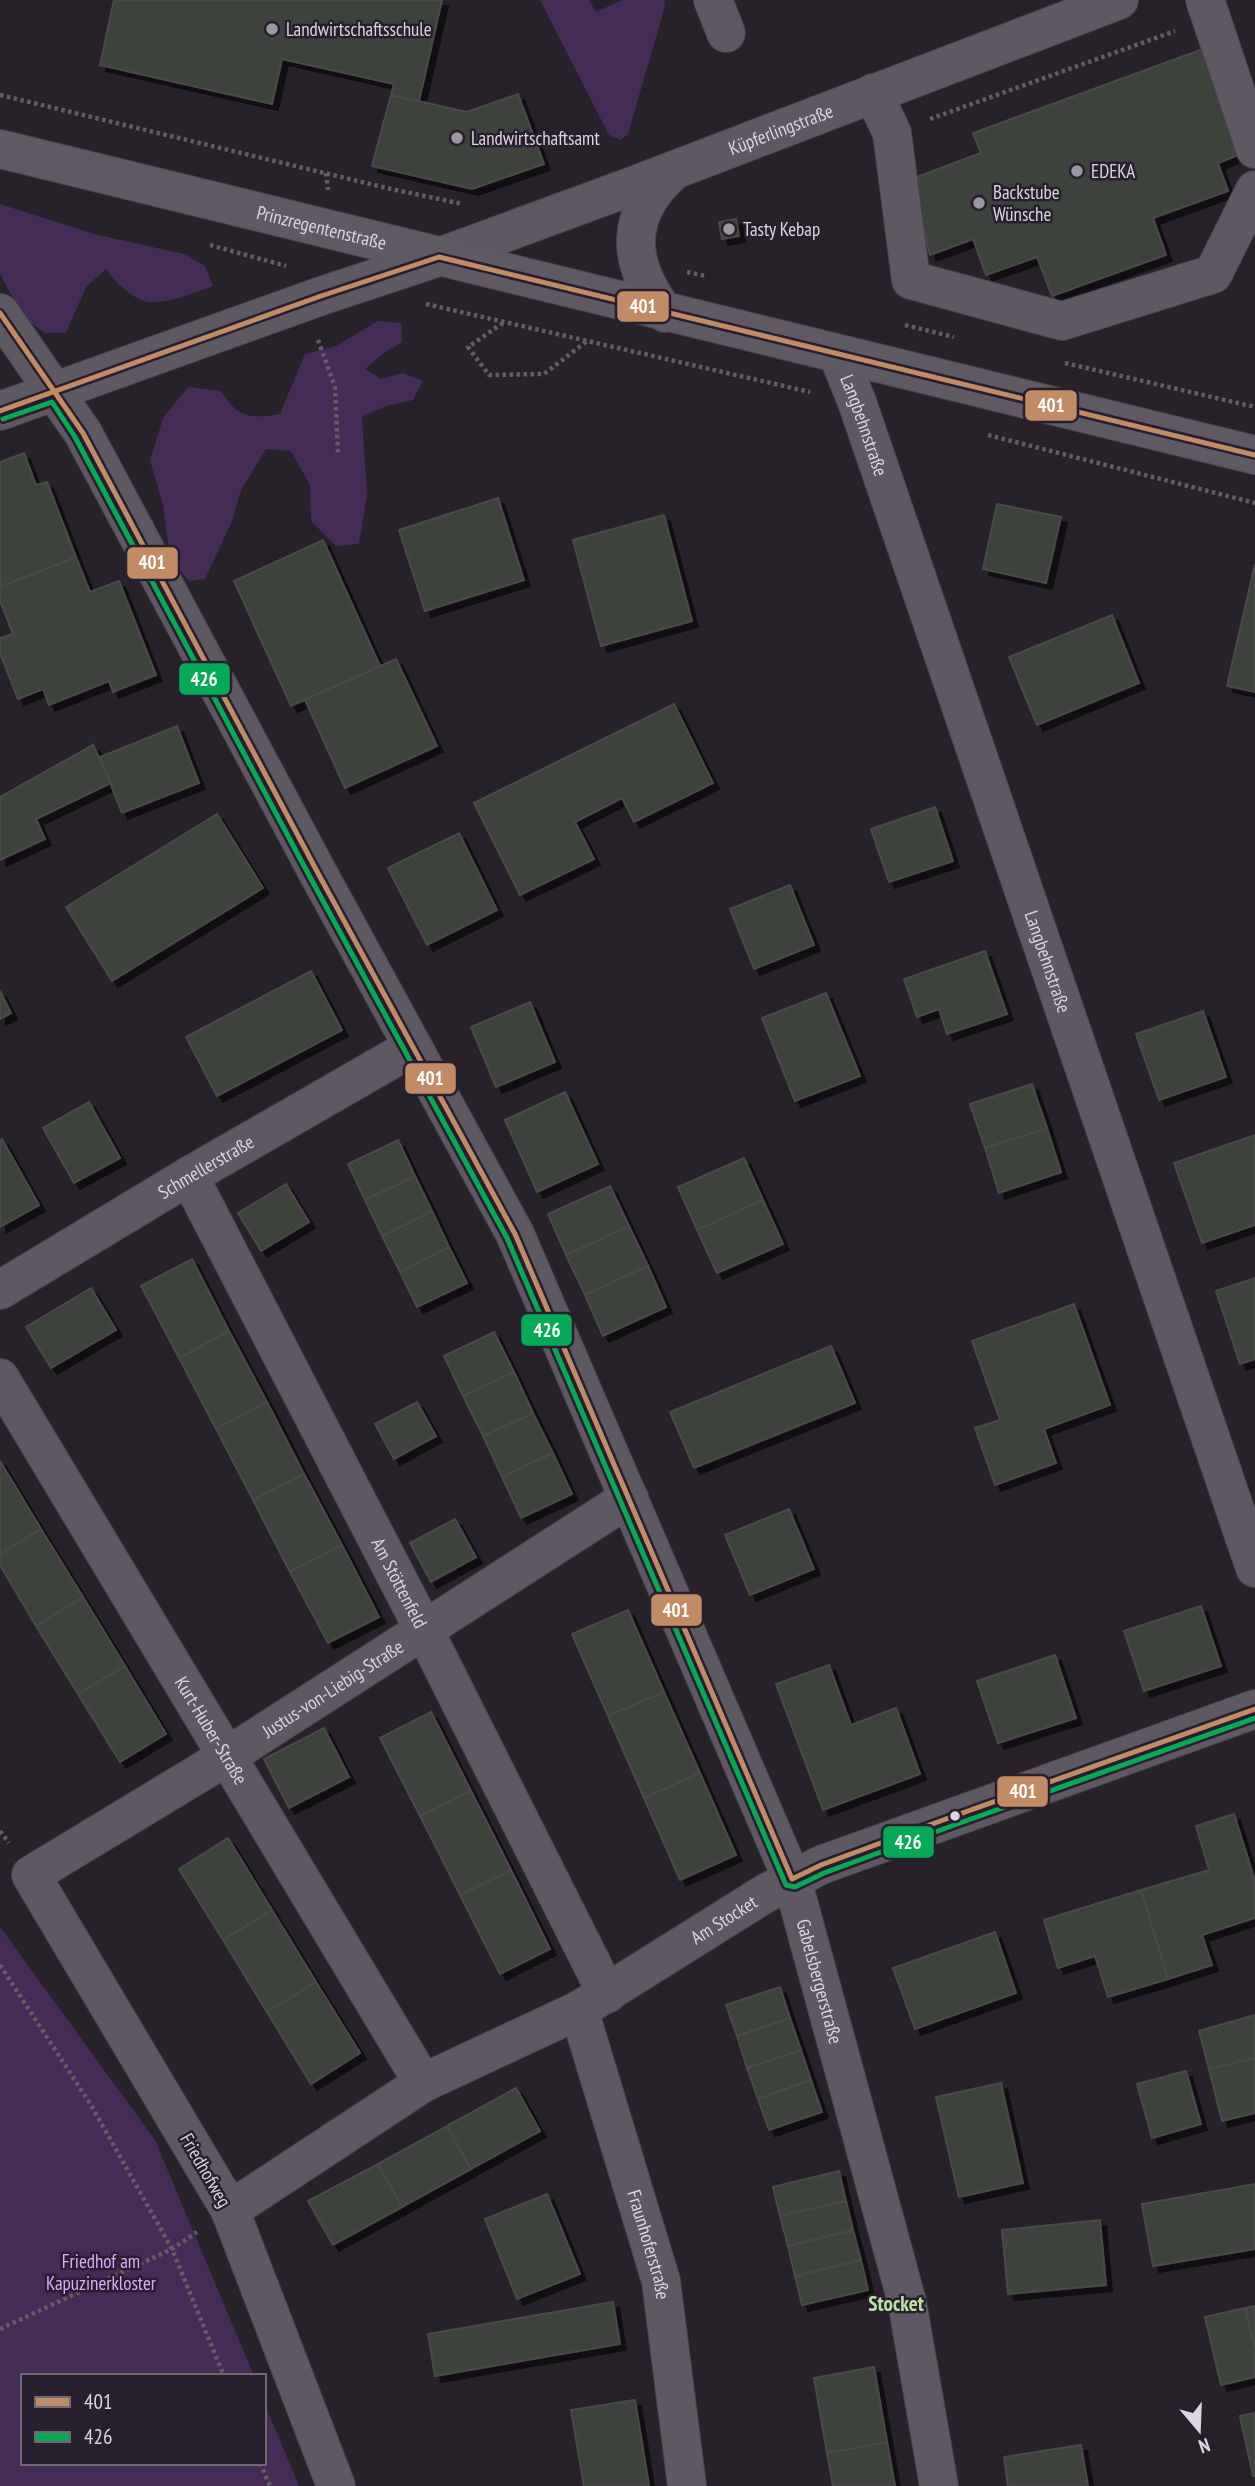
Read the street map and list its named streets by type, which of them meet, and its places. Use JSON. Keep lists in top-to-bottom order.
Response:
{
  "streets": {
    "main road": ["Prinzregentenstraße"],
    "street": [
      "Küpferlingstraße",
      "Langbehnstraße",
      "Schmellerstraße",
      "Am Stöttenfeld",
      "Justus-von-Liebig-Straße",
      "Kurt-Huber-Straße",
      "Am Stocket",
      "Gabelsbergerstraße",
      "Friedhofweg",
      "Fraunhoferstraße"
    ]
  },
  "crossings": [
    ["Küpferlingstraße", "Prinzregentenstraße"],
    ["Küpferlingstraße", "Gabelsbergerstraße"],
    ["Prinzregentenstraße", "Langbehnstraße"],
    ["Schmellerstraße", "Am Stöttenfeld"],
    ["Schmellerstraße", "Gabelsbergerstraße"],
    ["Am Stöttenfeld", "Justus-von-Liebig-Straße"],
    ["Am Stöttenfeld", "Am Stocket"],
    ["Am Stöttenfeld", "Fraunhoferstraße"],
    ["Justus-von-Liebig-Straße", "Kurt-Huber-Straße"],
    ["Justus-von-Liebig-Straße", "Gabelsbergerstraße"],
    ["Justus-von-Liebig-Straße", "Friedhofweg"],
    ["Kurt-Huber-Straße", "Am Stocket"],
    ["Am Stocket", "Gabelsbergerstraße"],
    ["Am Stocket", "Friedhofweg"],
    ["Am Stocket", "Fraunhoferstraße"]
  ],
  "districts": ["Stocket"],
  "parks": ["Friedhof am Kapuzinerkloster"],
  "places": [
    "Landwirtschaftsschule",
    "Landwirtschaftsamt",
    "EDEKA",
    "Backstube Wünsche",
    "Tasty Kebap"
  ],
  "lines": ["transit line 401", "transit line 426"],
  "legend": ["401", "426"],
  "north": "bottom"
}
